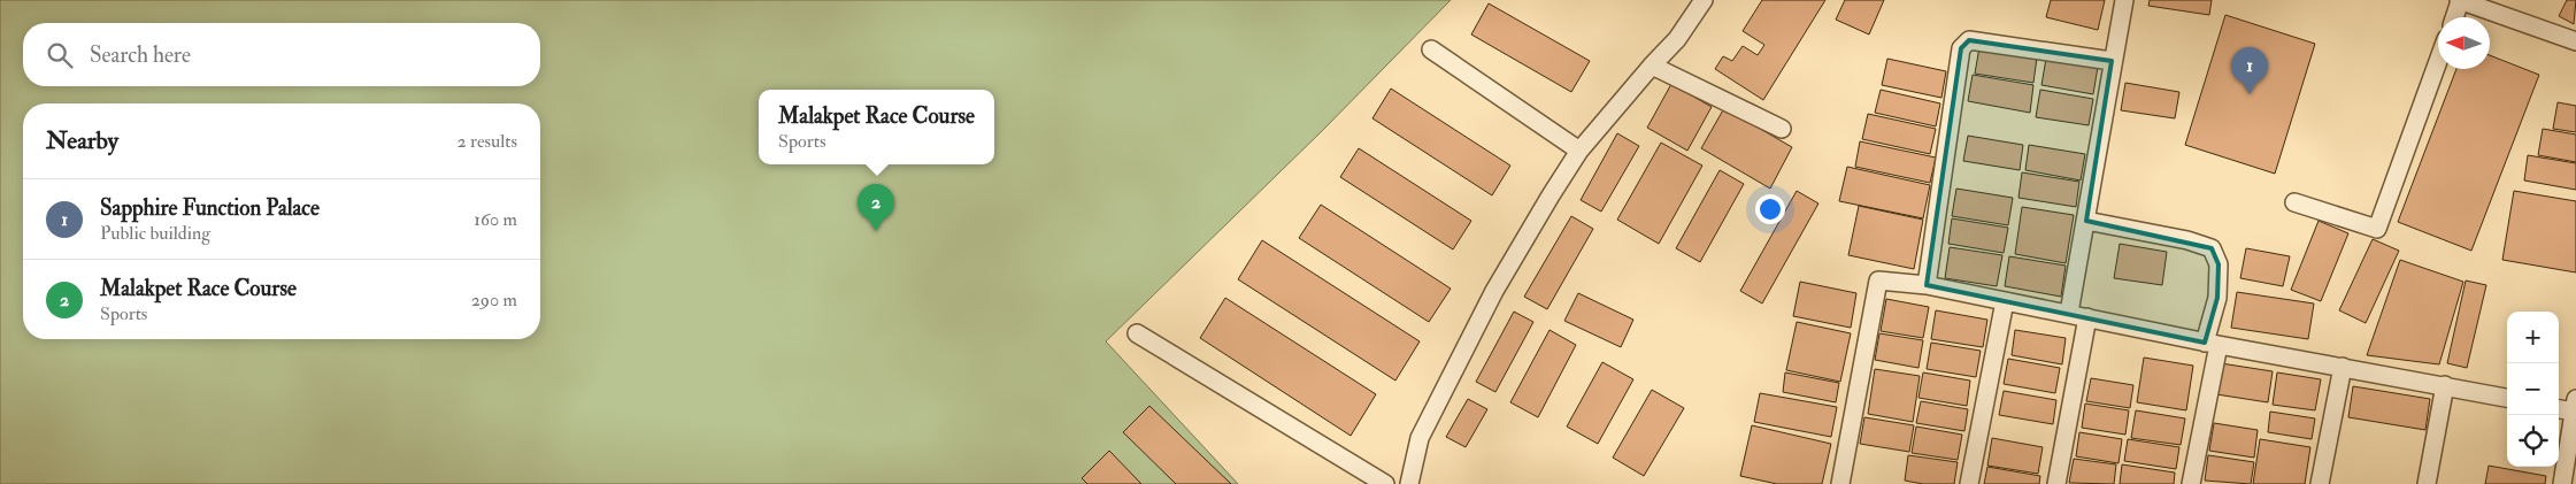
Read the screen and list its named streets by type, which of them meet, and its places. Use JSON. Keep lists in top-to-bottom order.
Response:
{
  "north": "left",
  "page": {
    "search": "Search here",
    "pins": ["1", "2"],
    "popup": ["Malakpet Race Course", "Sports"],
    "heading": ["Nearby", "2 results"],
    "list": [
      {
        "mark": "1",
        "name": "Sapphire Function Palace",
        "note": "Public building",
        "value": "160 m"
      },
      {
        "mark": "2",
        "name": "Malakpet Race Course",
        "note": "Sports",
        "value": "290 m"
      }
    ],
    "map_buttons": ["+", "−"]
  }
}
